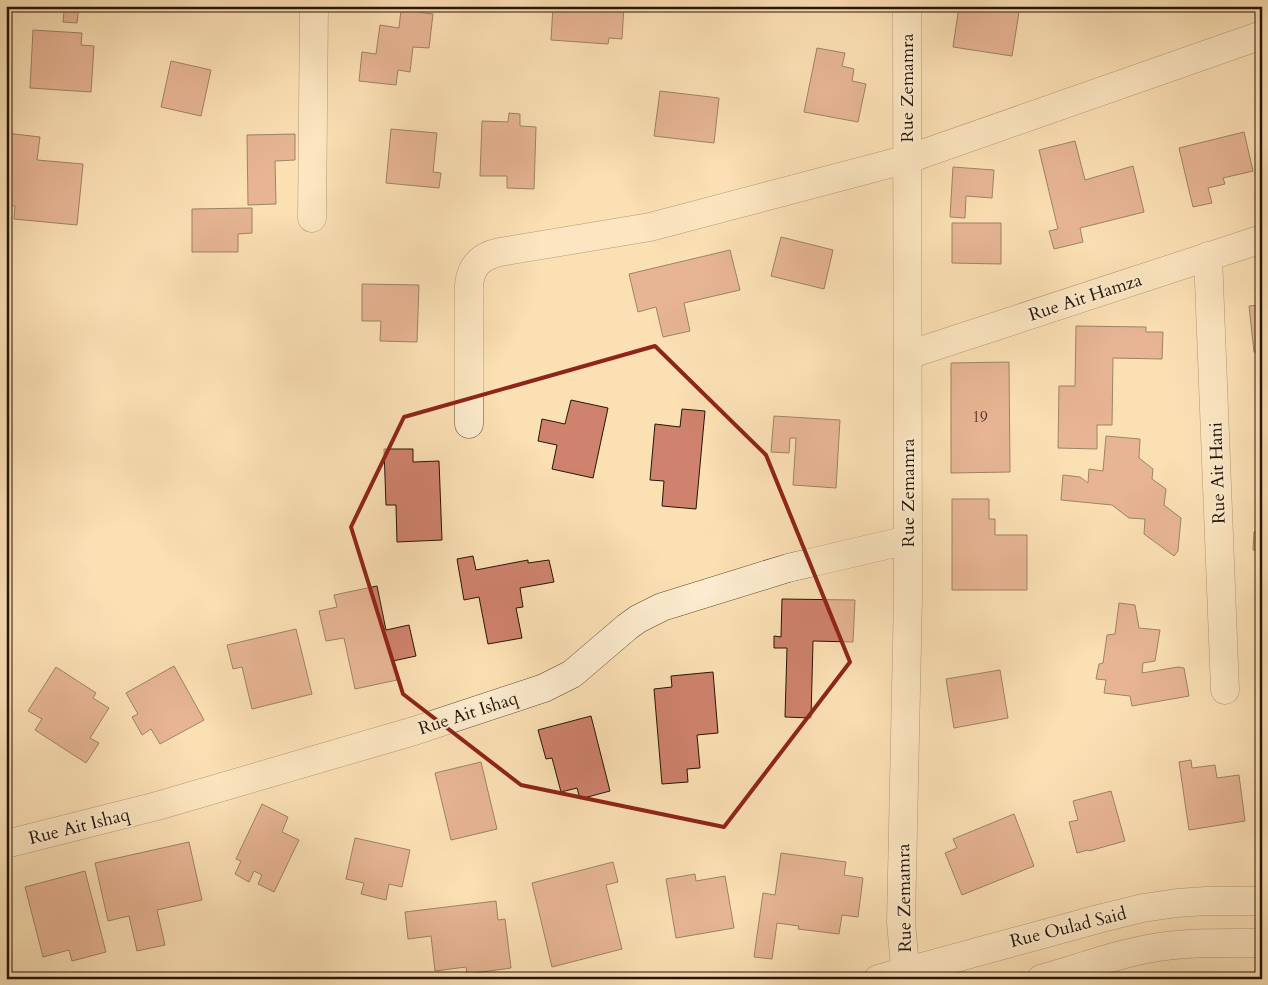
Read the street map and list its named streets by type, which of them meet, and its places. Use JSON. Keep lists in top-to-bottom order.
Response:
{
  "streets": {
    "street": [
      "Rue Zemamra",
      "Rue Ait Hamza",
      "Rue Ait Hani",
      "Rue Ait Ishaq",
      "Rue Oulad Said"
    ]
  },
  "crossings": [
    ["Rue Zemamra", "Rue Ait Hamza"],
    ["Rue Zemamra", "Rue Ait Ishaq"],
    ["Rue Zemamra", "Rue Oulad Said"],
    ["Rue Ait Hamza", "Rue Ait Hani"]
  ],
  "house_numbers": ["19"]
}
